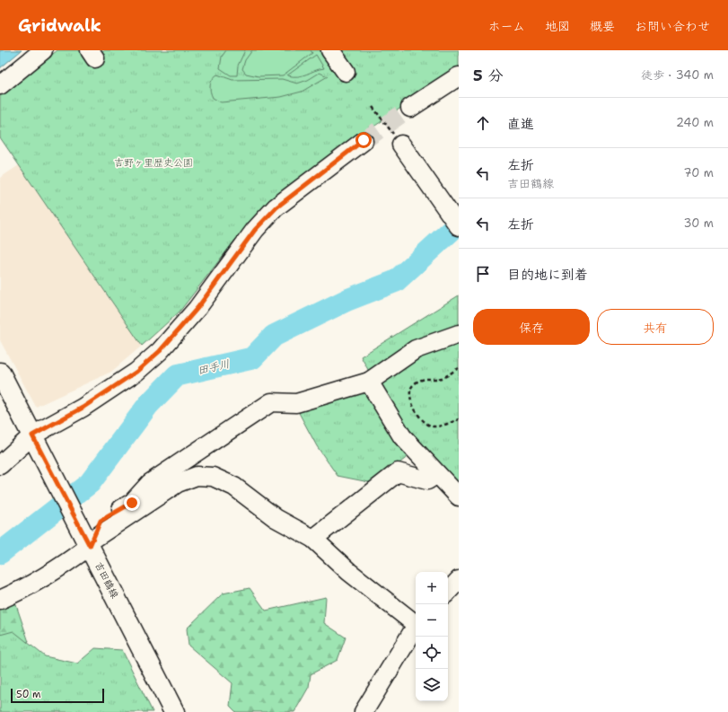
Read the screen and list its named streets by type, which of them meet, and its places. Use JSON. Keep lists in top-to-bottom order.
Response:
{
  "streets": {
    "main road": ["吉田鶴線"]
  },
  "water": ["田手川"],
  "parks": ["吉野ヶ里歴史公園"],
  "scale_bar": "50 m",
  "page": {
    "header": "Gridwalk",
    "nav": [
      "ホーム",
      "地図",
      "概要",
      "お問い合わせ"
    ],
    "heading": ["5 分", "徒歩 · 340 m"],
    "list": [
      ["直進", "240 m"],
      ["左折", "吉田鶴線", "70 m"],
      ["左折", "30 m"],
      "目的地に到着"
    ],
    "buttons": ["保存", "共有"],
    "map_buttons": ["+", "−"],
    "scale": "50 m"
  }
}
